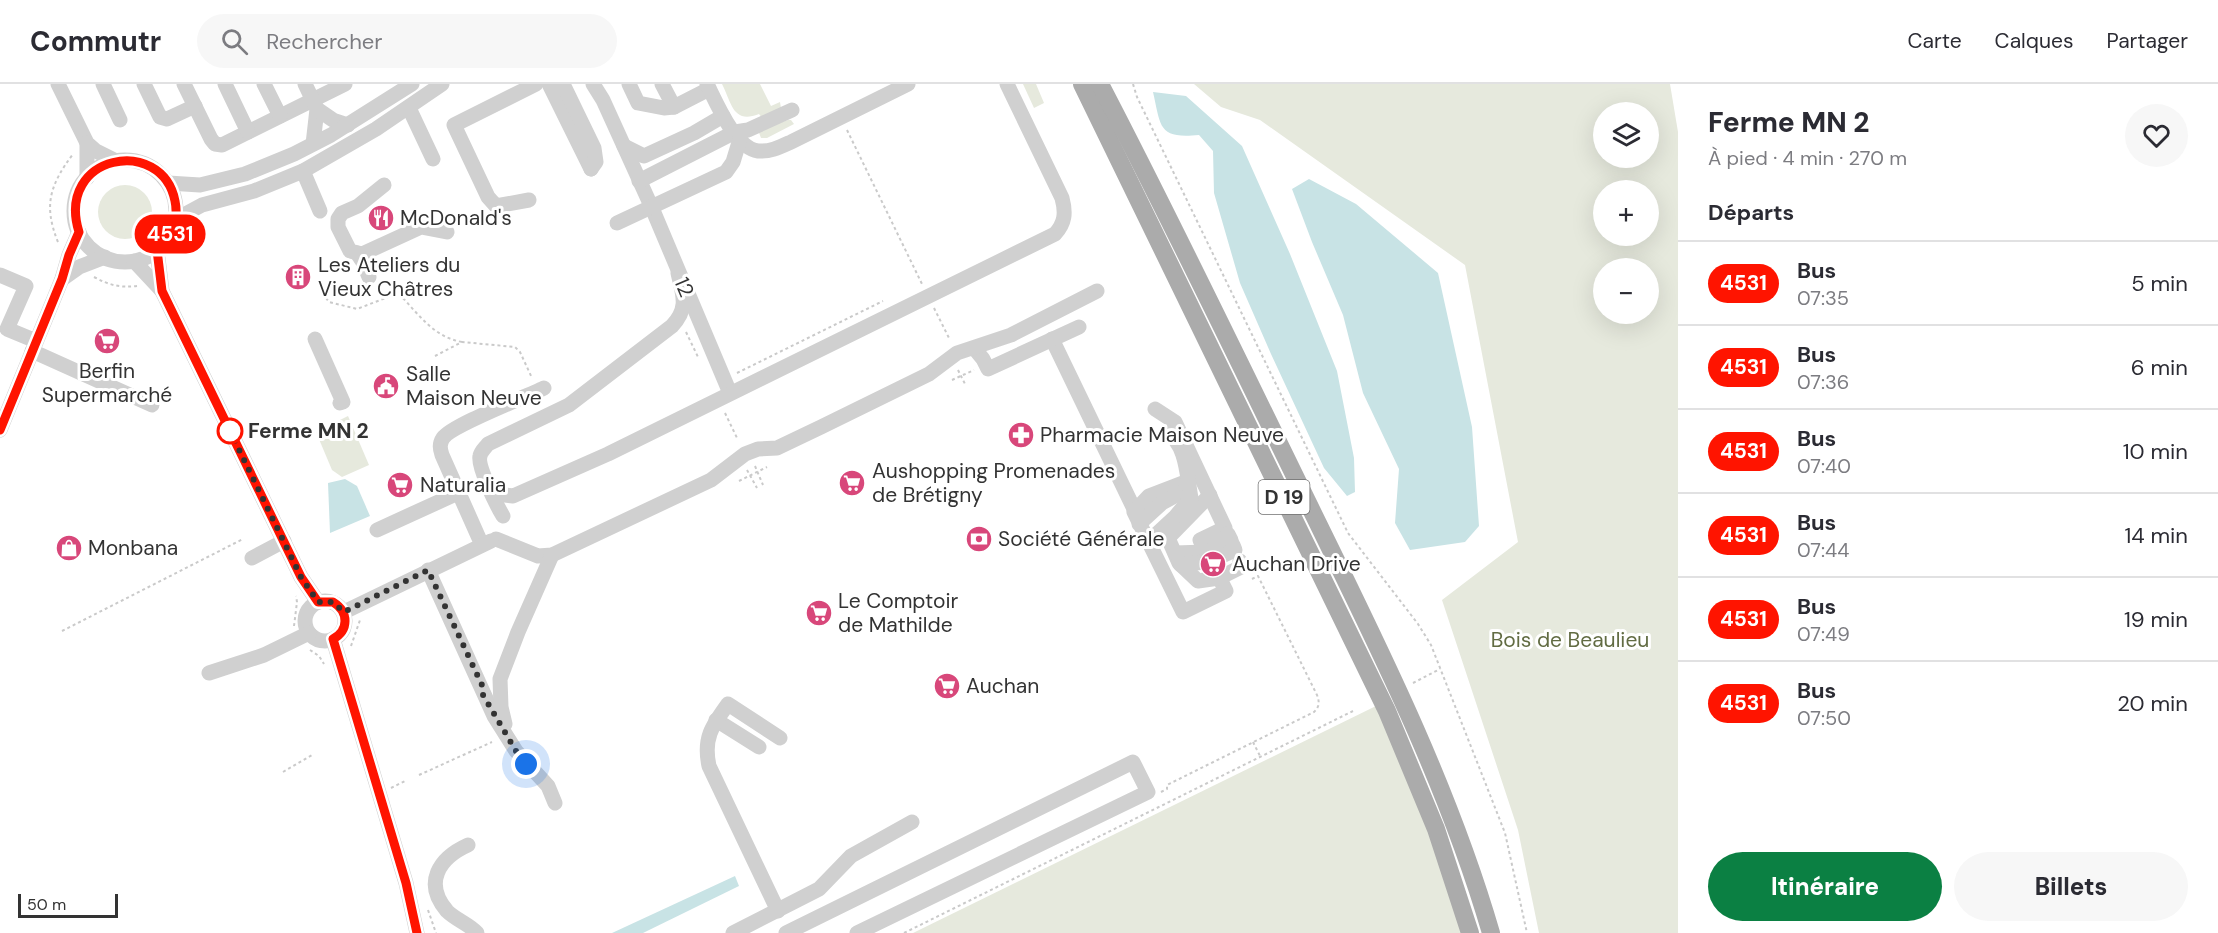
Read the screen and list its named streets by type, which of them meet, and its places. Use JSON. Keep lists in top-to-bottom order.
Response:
{
  "streets": {
    "main road": ["D 19"],
    "street": ["12"]
  },
  "parks": ["Bois de Beaulieu"],
  "places": {
    "restaurant": ["McDonald's"],
    "building": ["Les Ateliers du Vieux Châtres"],
    "supermarket": [
      "Berfin Supermarché",
      "Aushopping Promenades de Brétigny",
      "Naturalia",
      "Auchan Drive",
      "Le Comptoir de Mathilde",
      "Auchan"
    ],
    "public building": ["Salle Maison Neuve"],
    "other": ["Ferme MN 2"],
    "pharmacy": ["Pharmacie Maison Neuve"],
    "bank": ["Société Générale"],
    "shop": ["Monbana"]
  },
  "lines": ["bus line 4531"],
  "scale_bar": "50 m",
  "page": {
    "header": "Commutr",
    "search": "Rechercher",
    "nav": ["Carte", "Calques", "Partager"],
    "on_map": "4531",
    "heading": [
      ["Ferme MN 2", "À pied · 4 min · 270 m"],
      "Départs"
    ],
    "map_buttons": ["+", "−"],
    "list": [
      {
        "mark": "4531",
        "name": "Bus",
        "note": "07:35",
        "value": "5 min"
      },
      {
        "mark": "4531",
        "name": "Bus",
        "note": "07:36",
        "value": "6 min"
      },
      {
        "mark": "4531",
        "name": "Bus",
        "note": "07:40",
        "value": "10 min"
      },
      {
        "mark": "4531",
        "name": "Bus",
        "note": "07:44",
        "value": "14 min"
      },
      {
        "mark": "4531",
        "name": "Bus",
        "note": "07:49",
        "value": "19 min"
      },
      {
        "mark": "4531",
        "name": "Bus",
        "note": "07:50",
        "value": "20 min"
      }
    ],
    "buttons": ["Itinéraire", "Billets"],
    "scale": "50 m"
  }
}
